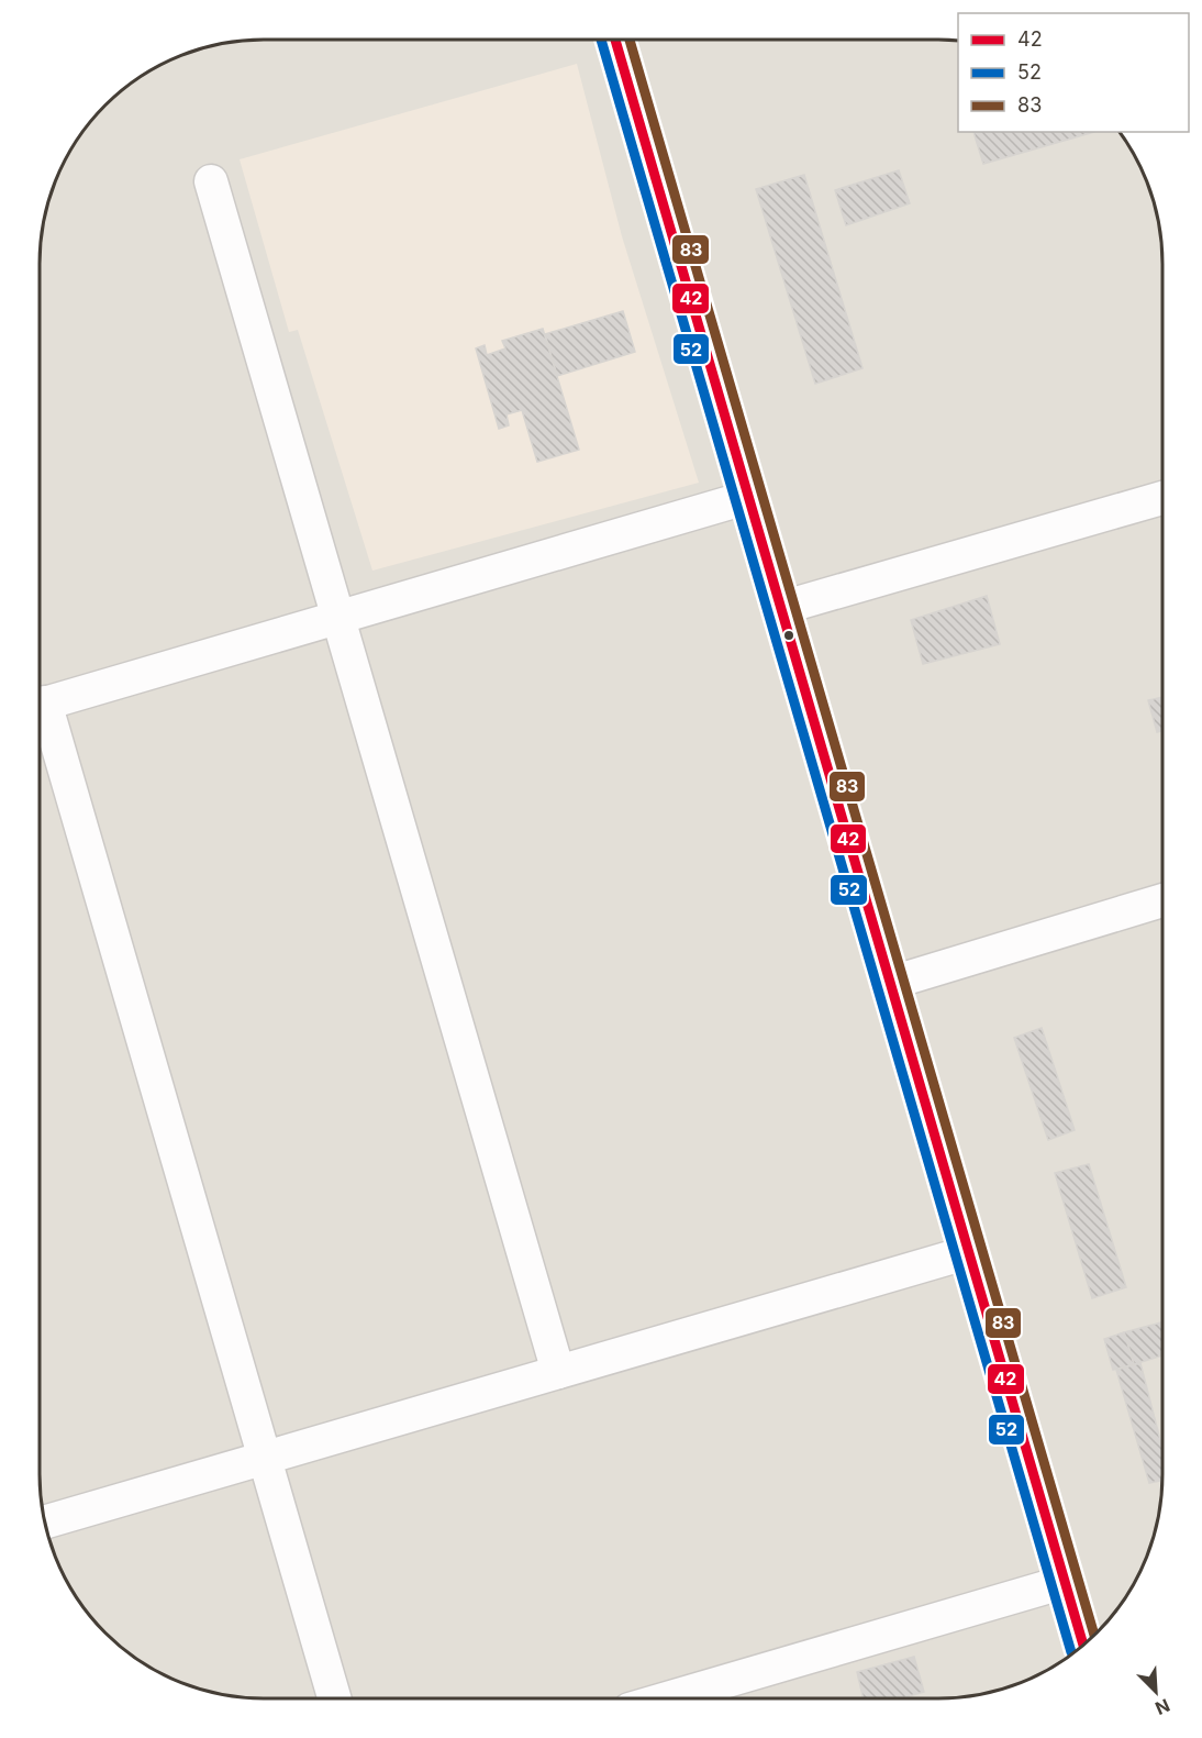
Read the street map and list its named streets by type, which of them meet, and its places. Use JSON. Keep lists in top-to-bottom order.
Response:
{
  "lines": ["transit line 42", "transit line 52", "transit line 83"],
  "legend": ["42", "52", "83"],
  "north": "bottom right"
}
